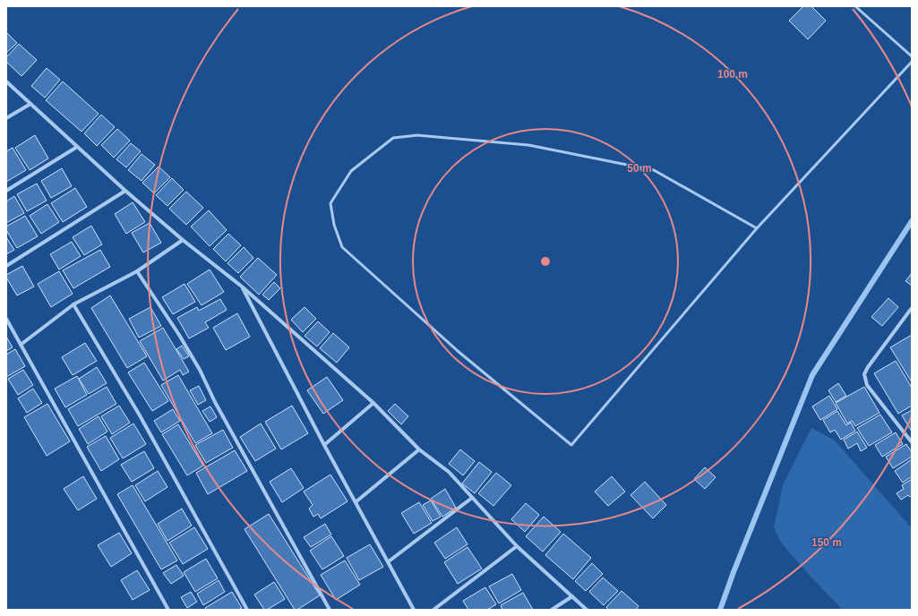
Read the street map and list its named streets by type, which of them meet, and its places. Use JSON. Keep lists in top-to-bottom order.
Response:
{
  "rings": ["100 m", "50 m", "150 m"]
}
